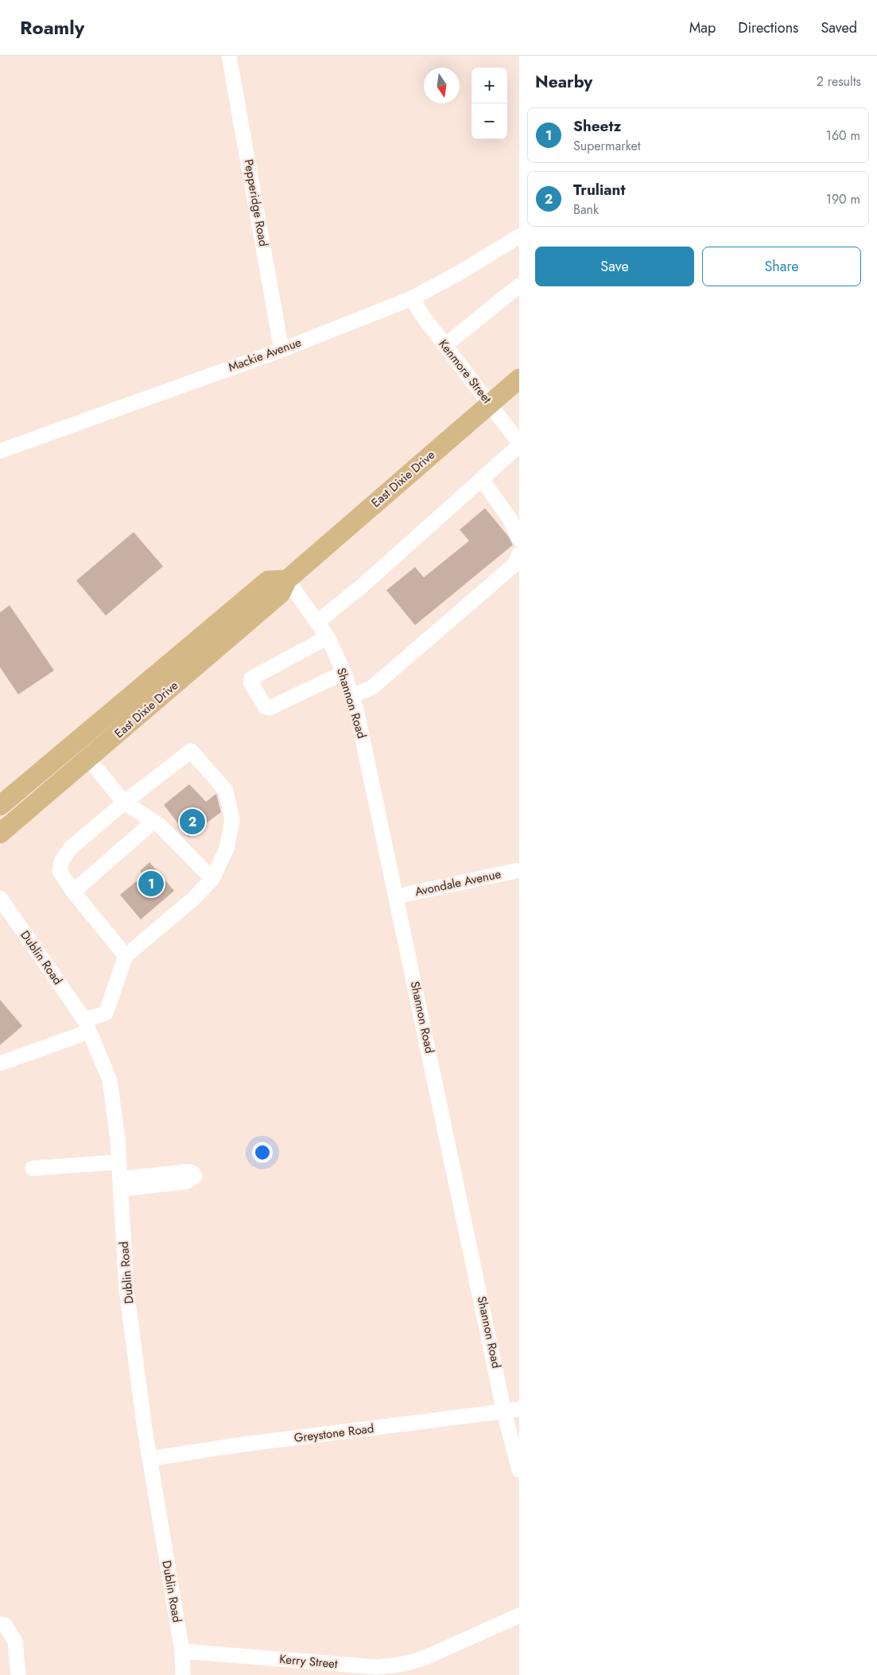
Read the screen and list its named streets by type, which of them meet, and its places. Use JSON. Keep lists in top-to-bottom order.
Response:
{
  "streets": {
    "main road": ["East Dixie Drive"],
    "street": [
      "Pepperidge Road",
      "Mackie Avenue",
      "Kenmore Street",
      "Shannon Road",
      "Avondale Avenue",
      "Dublin Road",
      "Greystone Road",
      "Kerry Street"
    ]
  },
  "crossings": [
    ["Pepperidge Road", "Mackie Avenue"],
    ["Mackie Avenue", "Kenmore Street"],
    ["Kenmore Street", "East Dixie Drive"],
    ["East Dixie Drive", "Shannon Road"],
    ["Shannon Road", "Avondale Avenue"],
    ["Shannon Road", "Greystone Road"],
    ["Dublin Road", "Greystone Road"],
    ["Dublin Road", "Kerry Street"]
  ],
  "north": "bottom",
  "page": {
    "header": "Roamly",
    "nav": ["Map", "Directions", "Saved"],
    "heading": ["Nearby", "2 results"],
    "map_buttons": ["+", "−"],
    "list": [
      {
        "mark": "1",
        "name": "Sheetz",
        "note": "Supermarket",
        "value": "160 m"
      },
      {
        "mark": "2",
        "name": "Truliant",
        "note": "Bank",
        "value": "190 m"
      }
    ],
    "buttons": ["Save", "Share"],
    "pins": ["2", "1"]
  }
}
